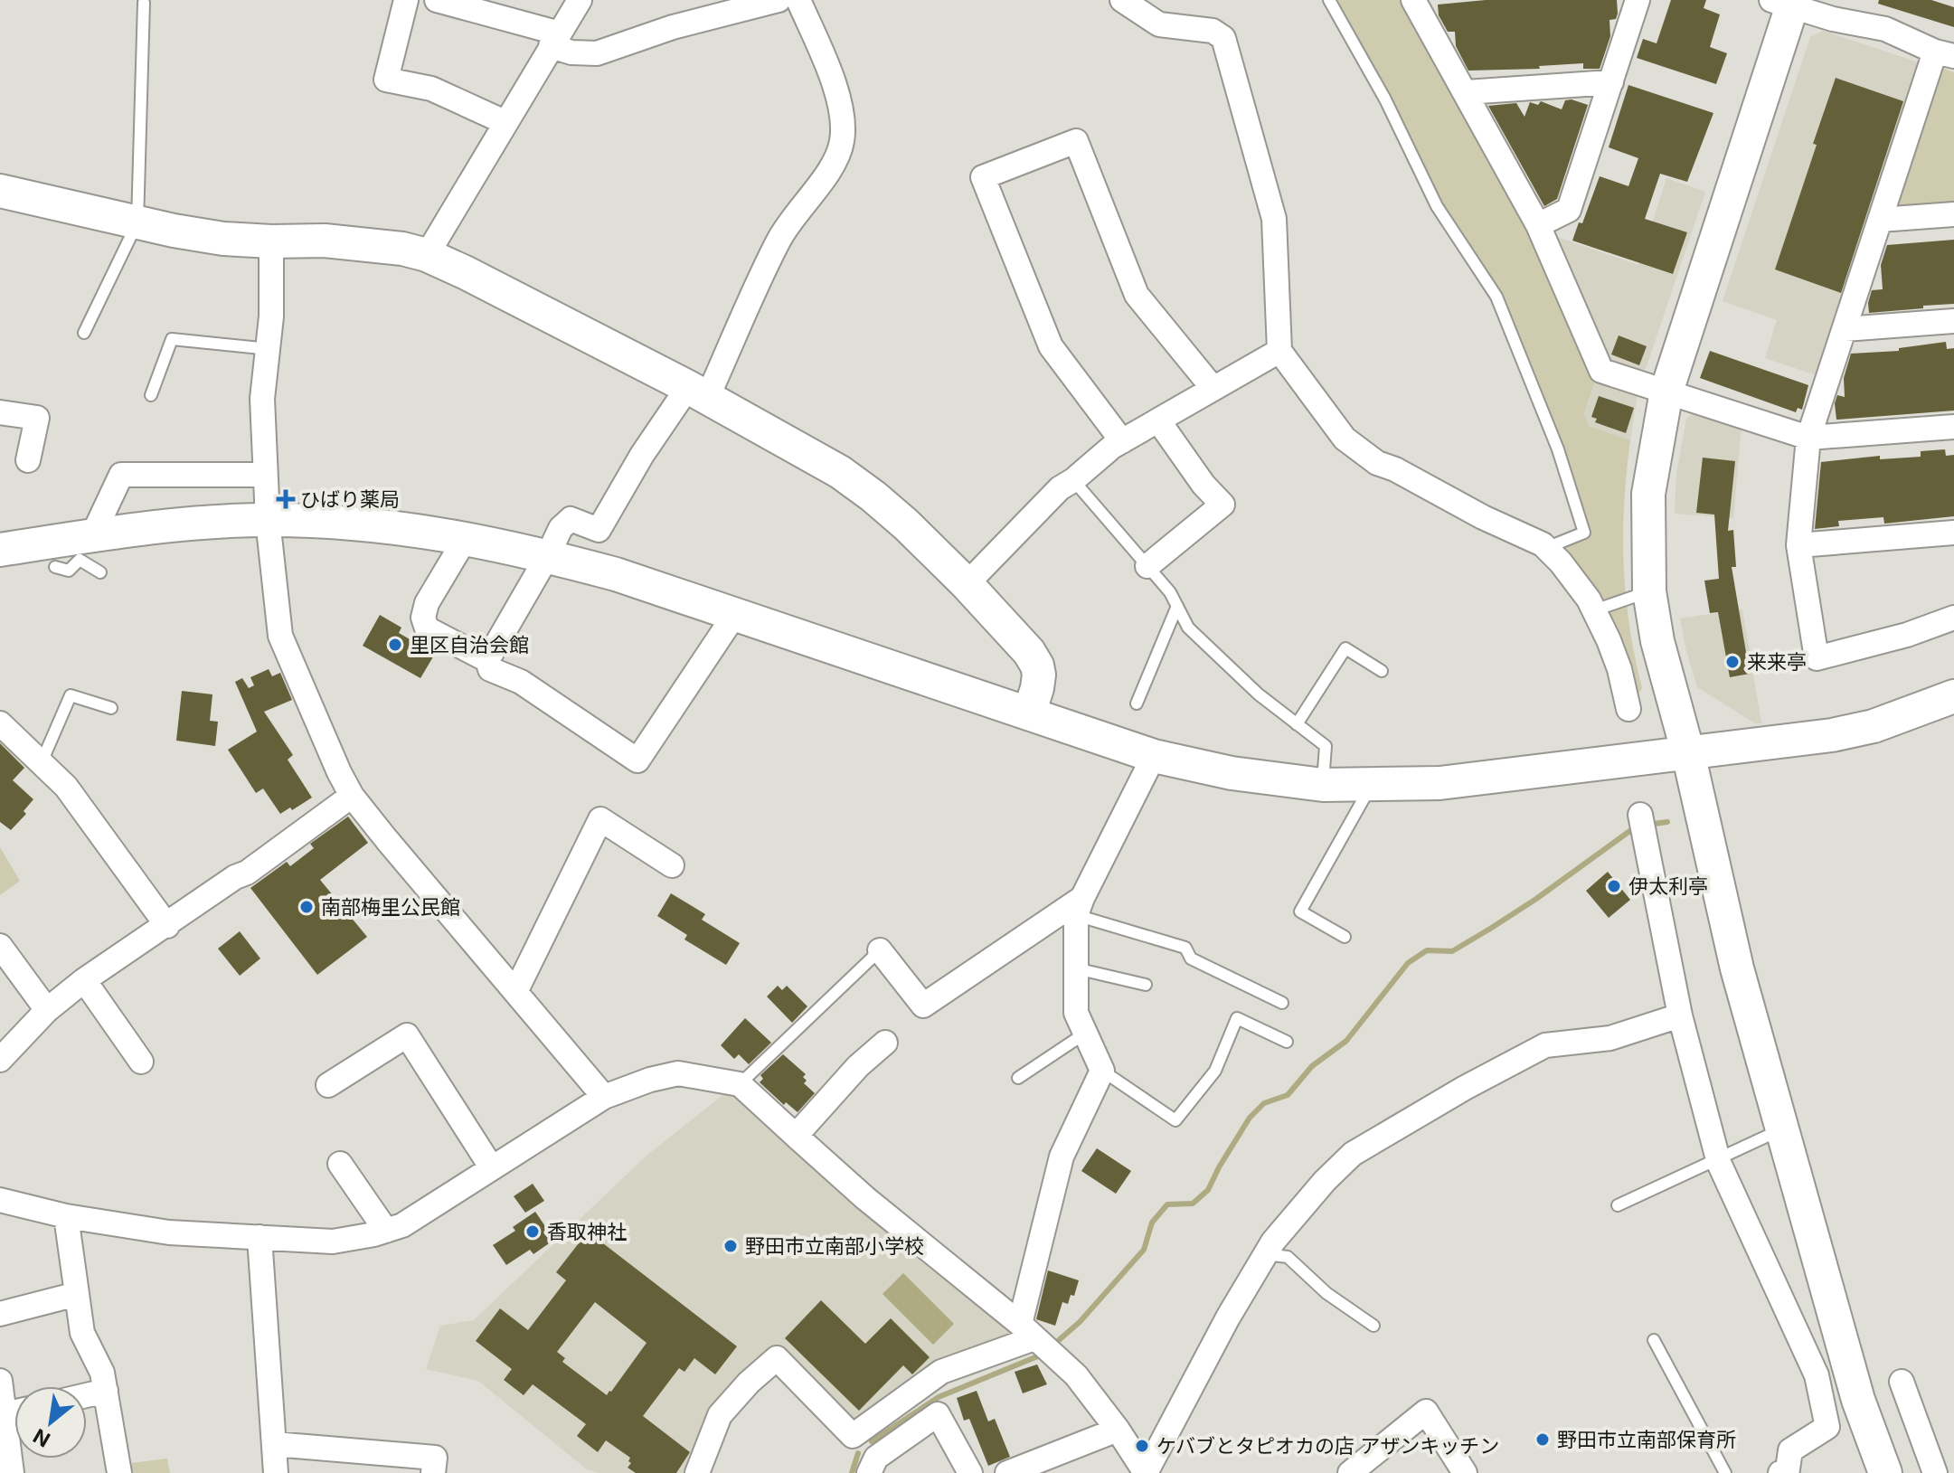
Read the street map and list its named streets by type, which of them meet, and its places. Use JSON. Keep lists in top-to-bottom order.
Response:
{
  "places": {
    "health": ["ひばり薬局"],
    "other": [
      "里区自治会館",
      "来来亭",
      "伊太利亭",
      "南部梅里公民館",
      "香取神社",
      "野田市立南部小学校",
      "野田市立南部保育所",
      "ケバブとタピオカの店 アザンキッチン"
    ]
  },
  "north": "bottom left"
}
